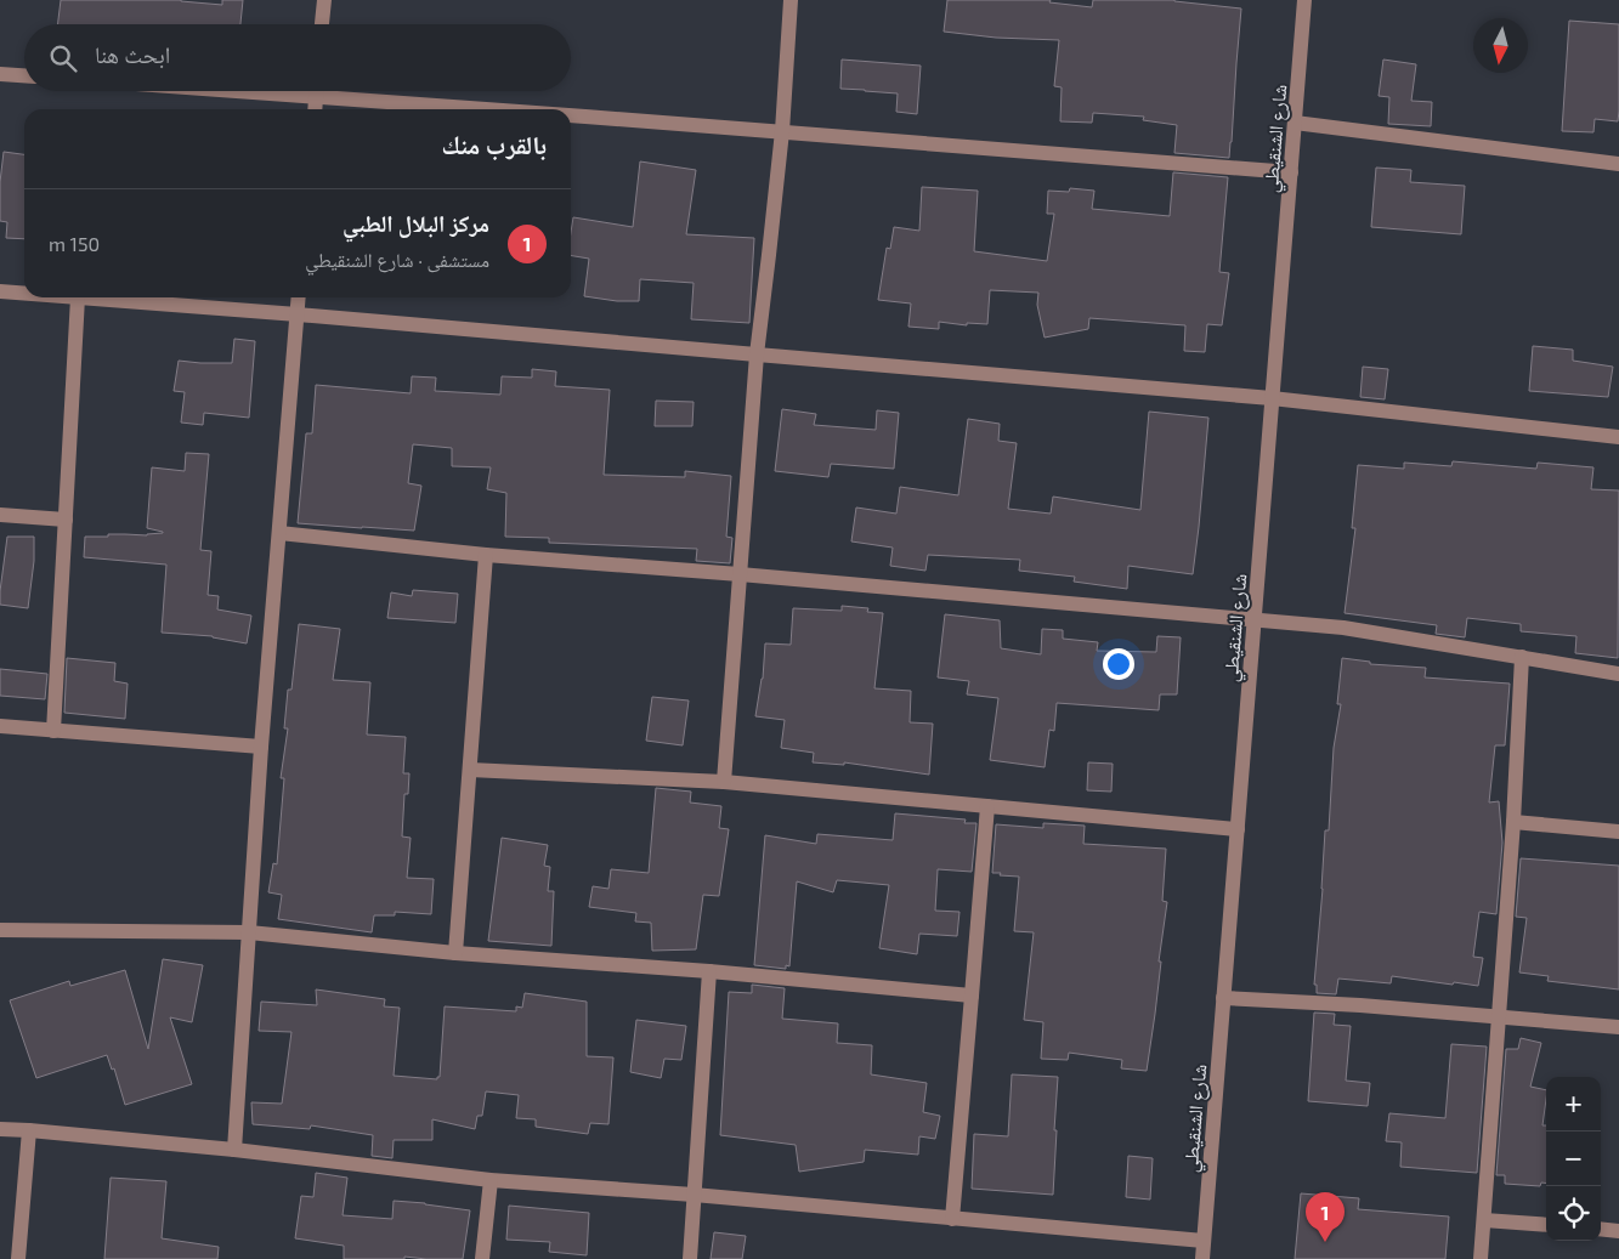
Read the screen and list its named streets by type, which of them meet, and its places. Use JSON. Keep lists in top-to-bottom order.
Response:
{
  "streets": {
    "street": ["شارع الشنقيطي"]
  },
  "north": "bottom",
  "page": {
    "search": "ابحث هنا",
    "heading": "بالقرب منك",
    "list": [
      {
        "mark": "1",
        "name": "مركز البلال الطبي",
        "note": "مستشفى · شارع الشنقيطي",
        "value": "150 m"
      }
    ],
    "map_buttons": ["+", "−"],
    "pins": "1"
  }
}
